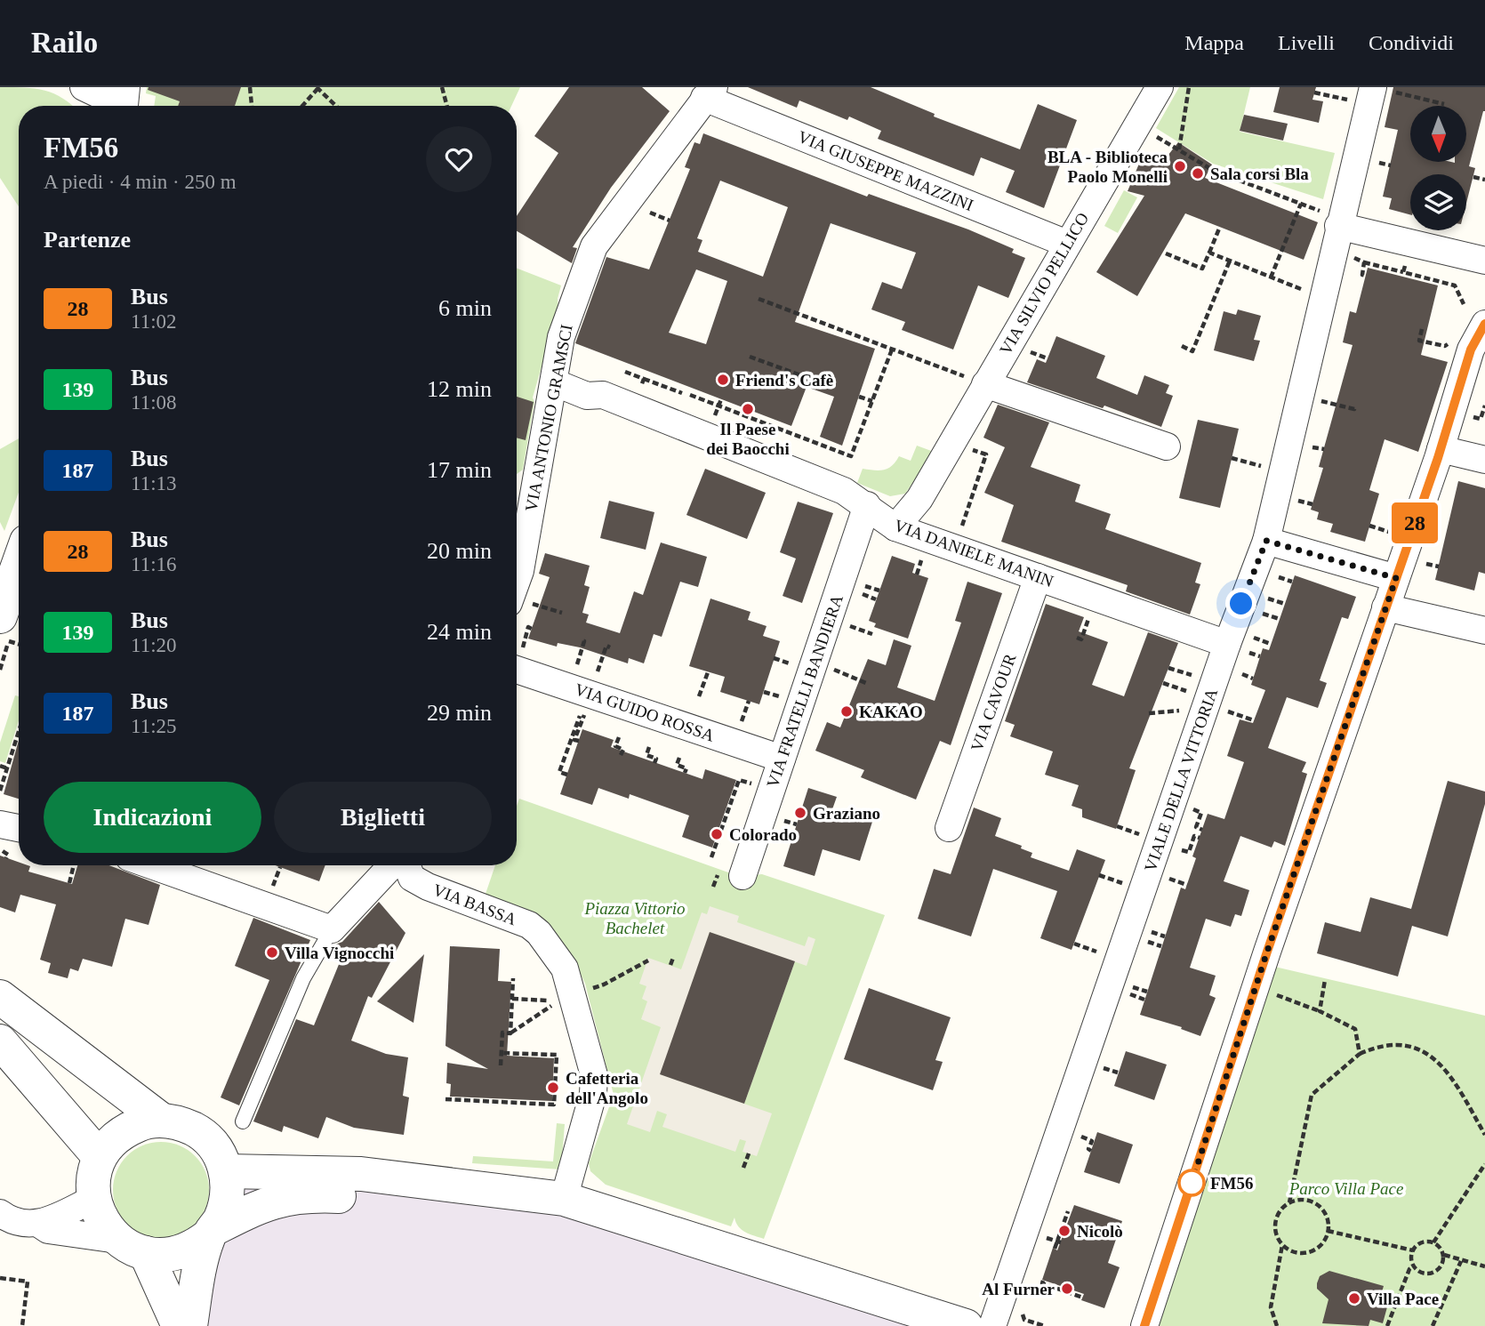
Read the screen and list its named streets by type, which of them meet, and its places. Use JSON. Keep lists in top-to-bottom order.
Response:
{
  "streets": {
    "street": [
      "VIA GIUSEPPE MAZZINI",
      "VIA SILVIO PELLICO",
      "VIA ANTONIO GRAMSCI",
      "VIA DANIELE MANIN",
      "VIA FRATELLI BANDIERA",
      "VIA CAVOUR",
      "VIA GUIDO ROSSA",
      "VIALE DELLA VITTORIA",
      "VIA BASSA"
    ]
  },
  "crossings": [
    ["VIA GIUSEPPE MAZZINI", "VIA SILVIO PELLICO"],
    ["VIA GIUSEPPE MAZZINI", "VIA ANTONIO GRAMSCI"],
    ["VIA SILVIO PELLICO", "VIA DANIELE MANIN"],
    ["VIA ANTONIO GRAMSCI", "VIA DANIELE MANIN"],
    ["VIA DANIELE MANIN", "VIA FRATELLI BANDIERA"],
    ["VIA DANIELE MANIN", "VIA CAVOUR"],
    ["VIA DANIELE MANIN", "VIALE DELLA VITTORIA"],
    ["VIA FRATELLI BANDIERA", "VIA GUIDO ROSSA"]
  ],
  "parks": ["Piazza Vittorio Bachelet", "Parco Villa Pace"],
  "places": [
    "BLA - Biblioteca Paolo Monelli",
    "Sala corsi Bla",
    "Friend's Cafè",
    "Il Paese dei Baocchi",
    "KAKAO",
    "Graziano",
    "Colorado",
    "Villa Vignocchi",
    "Cafetteria dell'Angolo",
    "FM56",
    "Nicolò",
    "Al Furner",
    "Villa Pace"
  ],
  "lines": ["bus line 28"],
  "north": "bottom",
  "page": {
    "header": "Railo",
    "nav": ["Mappa", "Livelli", "Condividi"],
    "on_map": "28",
    "heading": [
      ["FM56", "A piedi · 4 min · 250 m"],
      "Partenze"
    ],
    "list": [
      {
        "mark": "28",
        "name": "Bus",
        "note": "11:02",
        "value": "6 min"
      },
      {
        "mark": "139",
        "name": "Bus",
        "note": "11:08",
        "value": "12 min"
      },
      {
        "mark": "187",
        "name": "Bus",
        "note": "11:13",
        "value": "17 min"
      },
      {
        "mark": "28",
        "name": "Bus",
        "note": "11:16",
        "value": "20 min"
      },
      {
        "mark": "139",
        "name": "Bus",
        "note": "11:20",
        "value": "24 min"
      },
      {
        "mark": "187",
        "name": "Bus",
        "note": "11:25",
        "value": "29 min"
      }
    ],
    "buttons": ["Indicazioni", "Biglietti"]
  }
}
